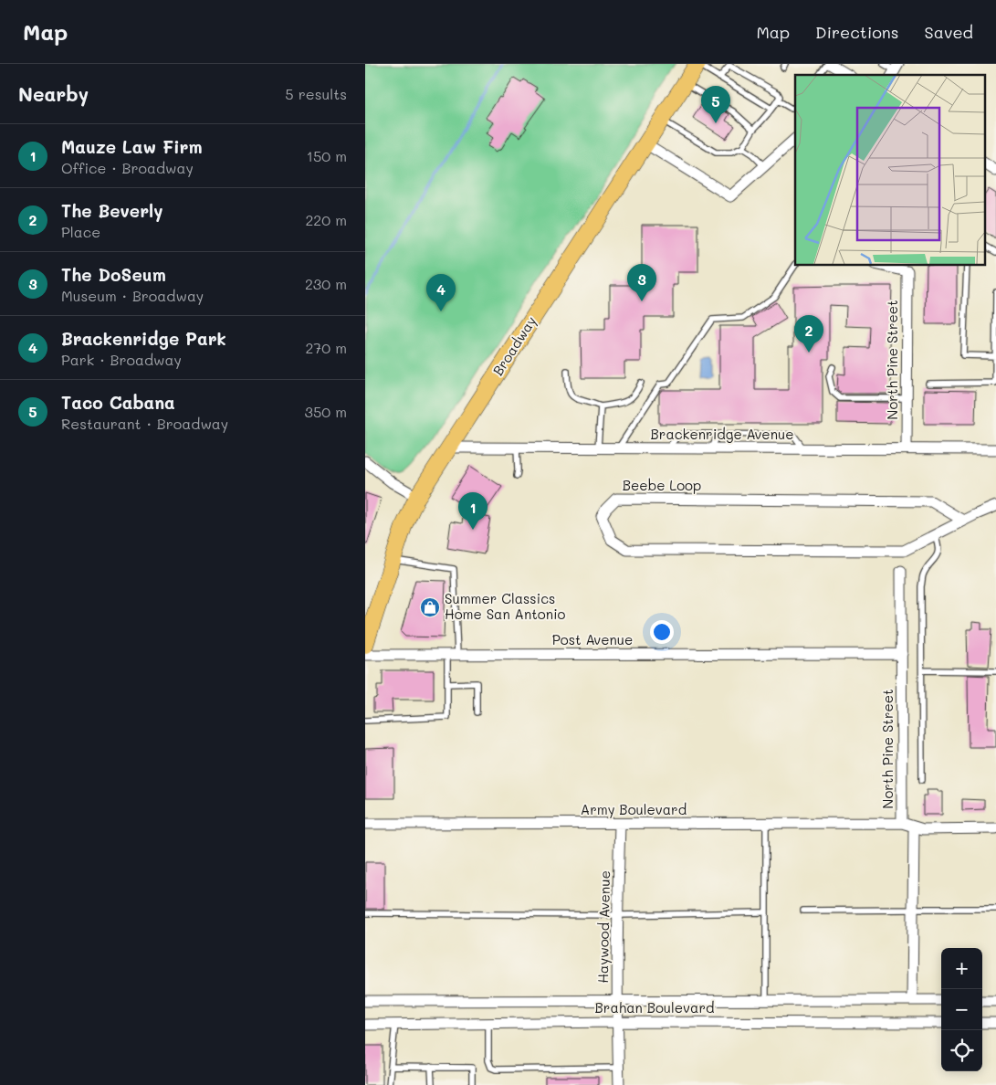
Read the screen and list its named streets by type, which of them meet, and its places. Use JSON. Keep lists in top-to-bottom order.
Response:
{
  "streets": {
    "main road": ["Broadway"],
    "street": [
      "North Pine Street",
      "Brackenridge Avenue",
      "Beebe Loop",
      "Post Avenue",
      "Army Boulevard",
      "Haywood Avenue",
      "Brahan Boulevard"
    ]
  },
  "crossings": [
    ["Broadway", "Brackenridge Avenue"],
    ["North Pine Street", "Brackenridge Avenue"],
    ["North Pine Street", "Post Avenue"],
    ["North Pine Street", "Army Boulevard"],
    ["Army Boulevard", "Haywood Avenue"],
    ["Haywood Avenue", "Brahan Boulevard"]
  ],
  "places": {
    "shop": ["Summer Classics Home San Antonio"]
  },
  "page": {
    "header": "Map",
    "nav": ["Map", "Directions", "Saved"],
    "heading": ["Nearby", "5 results"],
    "pins": [
      "5",
      "3",
      "4",
      "2",
      "1"
    ],
    "list": [
      {
        "mark": "1",
        "name": "Mauze Law Firm",
        "note": "Office · Broadway",
        "value": "150 m"
      },
      {
        "mark": "2",
        "name": "The Beverly",
        "note": "Place",
        "value": "220 m"
      },
      {
        "mark": "3",
        "name": "The DoSeum",
        "note": "Museum · Broadway",
        "value": "230 m"
      },
      {
        "mark": "4",
        "name": "Brackenridge Park",
        "note": "Park · Broadway",
        "value": "270 m"
      },
      {
        "mark": "5",
        "name": "Taco Cabana",
        "note": "Restaurant · Broadway",
        "value": "350 m"
      }
    ],
    "map_buttons": ["+", "−"]
  }
}
